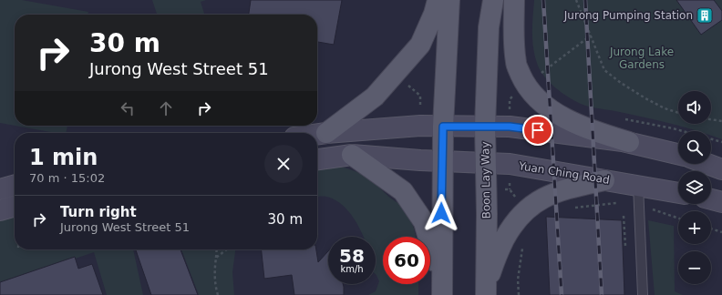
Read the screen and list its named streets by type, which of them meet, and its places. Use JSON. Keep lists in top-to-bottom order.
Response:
{
  "streets": {
    "main road": ["Boon Lay Way"],
    "street": ["Yuan Ching Road"]
  },
  "crossings": [
    ["Yuan Ching Road", "Boon Lay Way"]
  ],
  "parks": ["Jurong Lake Gardens"],
  "places": {
    "building": ["Jurong Pumping Station"]
  },
  "page": {
    "turn": ["30 m", "Jurong West Street 51"],
    "map_buttons": ["+", "−"],
    "heading": ["1 min", "70 m · 15:02"],
    "list": [
      {
        "name": "Turn right",
        "note": "Jurong West Street 51",
        "value": "30 m"
      }
    ],
    "speed": "58 km/h",
    "limit": "60"
  }
}
